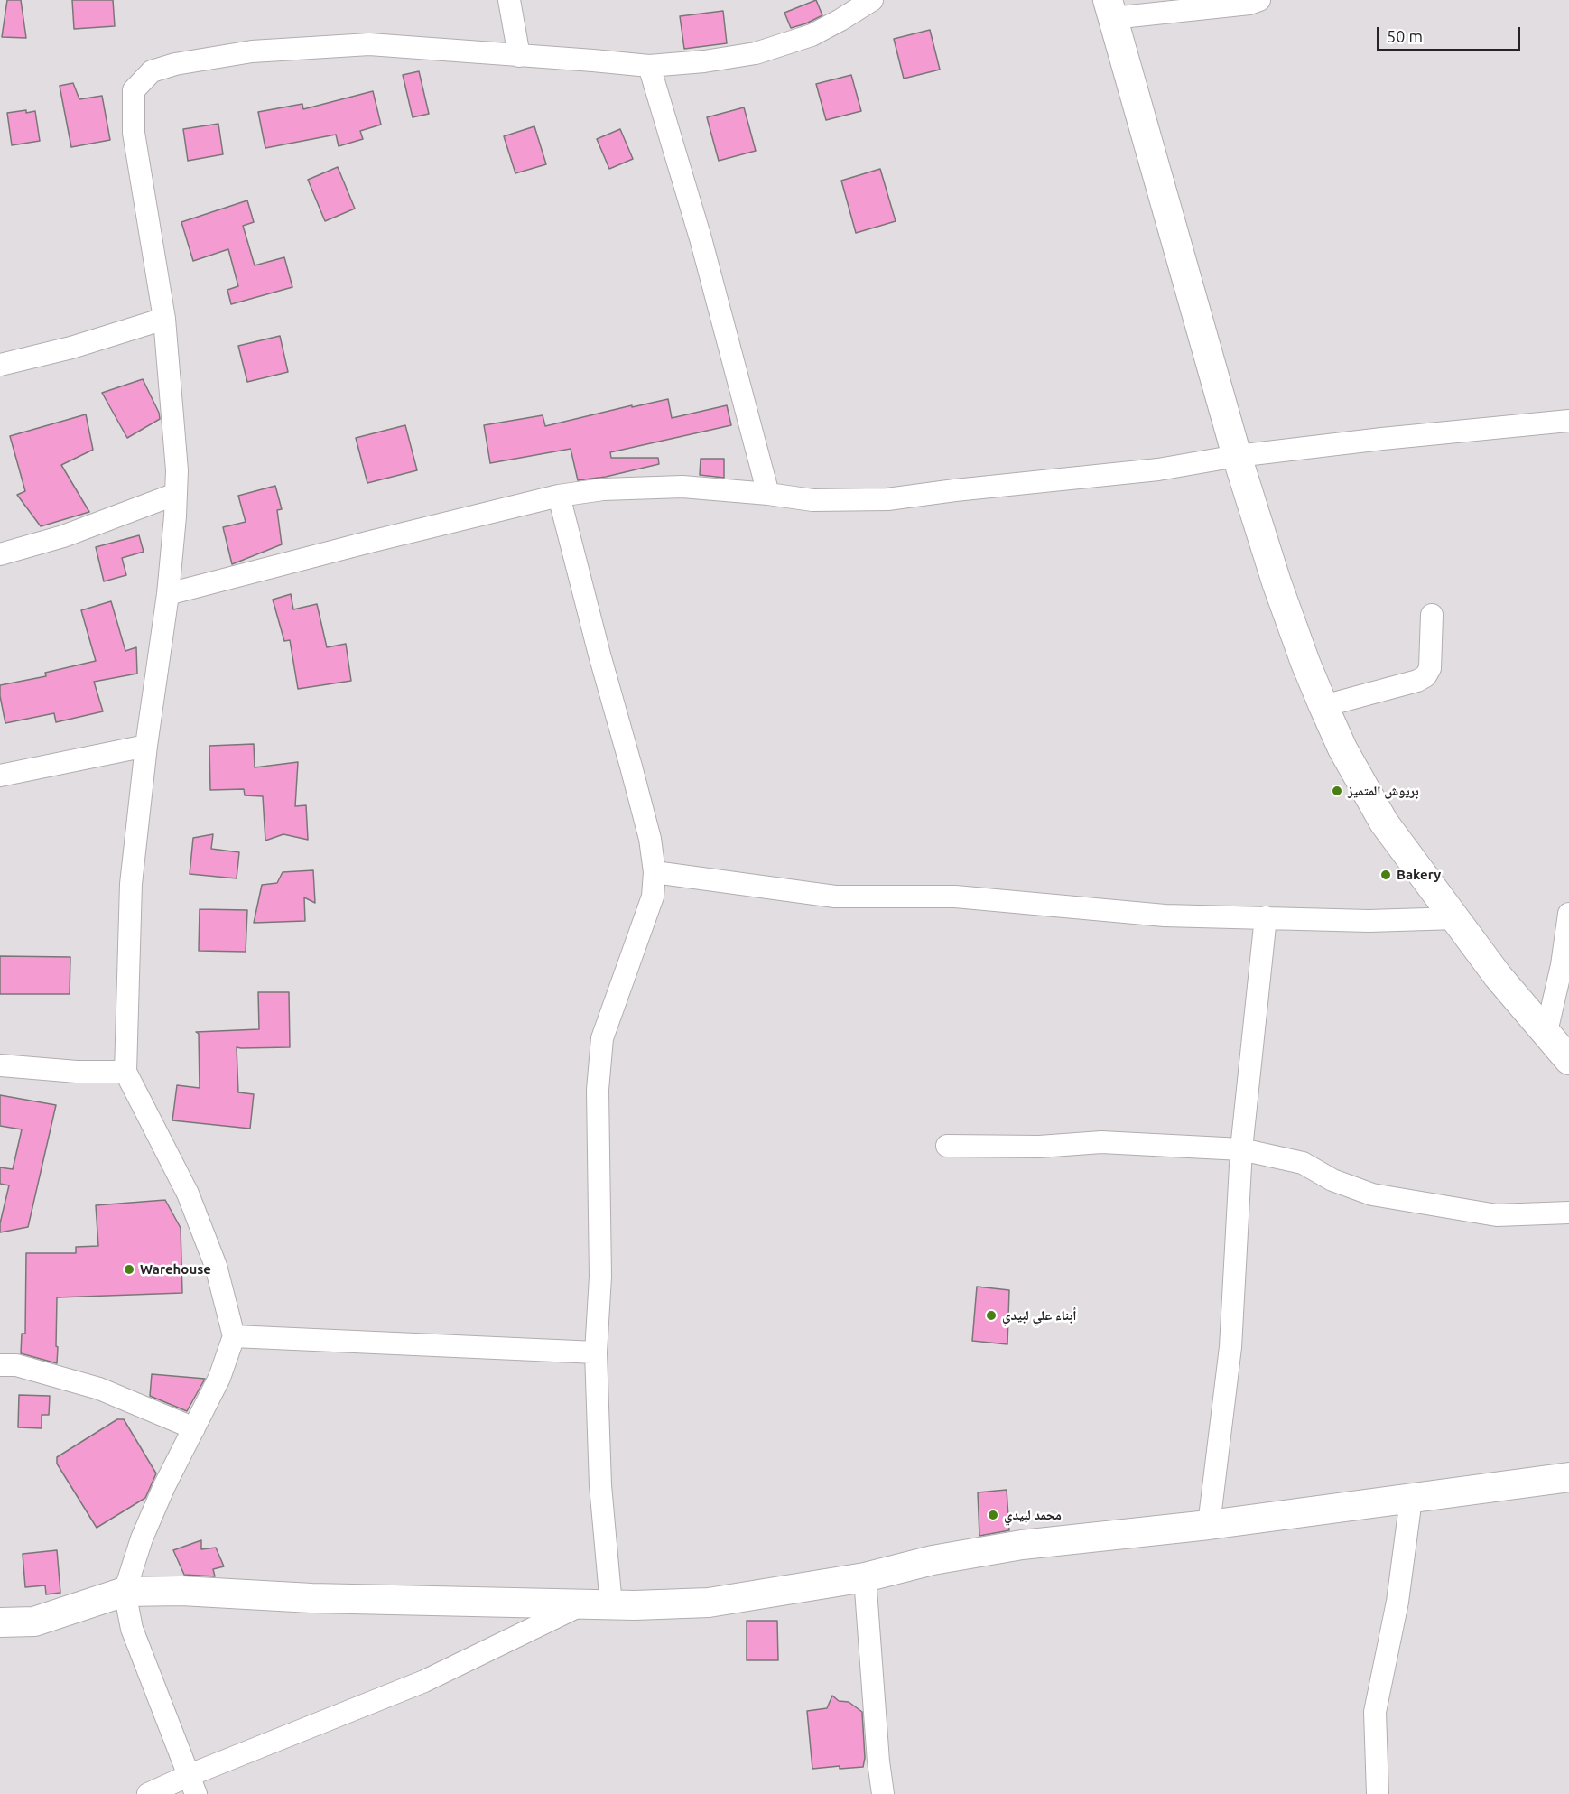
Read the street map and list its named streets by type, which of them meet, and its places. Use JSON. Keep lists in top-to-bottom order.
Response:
{
  "places": [
    "بريوش المتميز",
    "Bakery",
    "Warehouse",
    "أبناء علي لبيدي",
    "محمد لبيدي"
  ],
  "scale_bar": "50 m"
}
